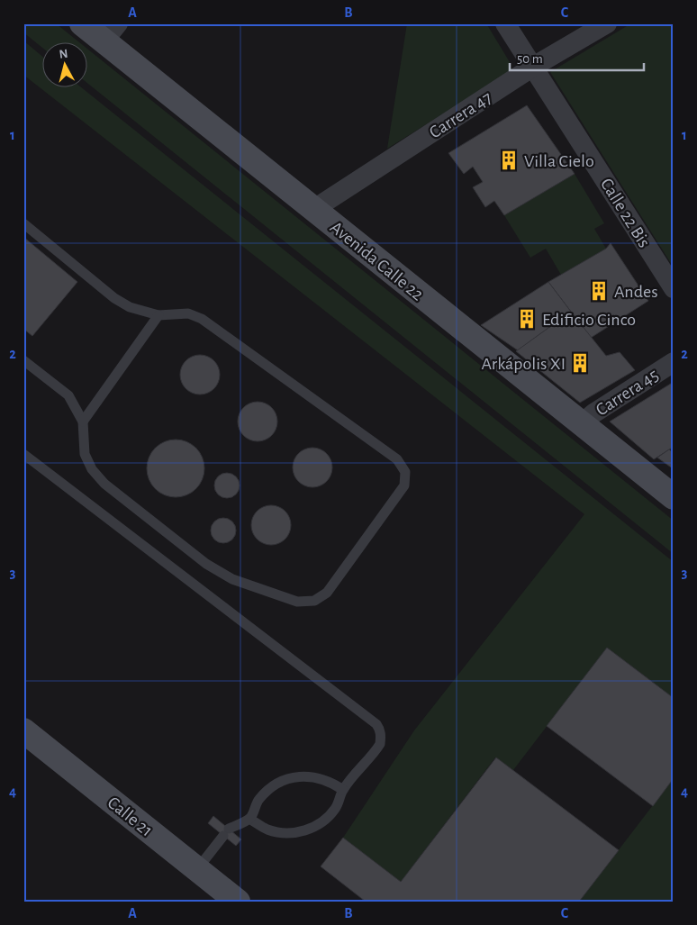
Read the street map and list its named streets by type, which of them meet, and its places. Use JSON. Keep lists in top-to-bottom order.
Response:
{
  "streets": {
    "street": [
      "Carrera 47",
      "Calle 22 Bis",
      "Avenida Calle 22",
      "Carrera 45",
      "Calle 21"
    ]
  },
  "crossings": [
    ["Carrera 47", "Calle 22 Bis"],
    ["Carrera 47", "Avenida Calle 22"],
    ["Avenida Calle 22", "Carrera 45"]
  ],
  "places": {
    "building": [
      "Villa Cielo",
      "Andes",
      "Edificio Cinco",
      "Arkápolis XI"
    ]
  },
  "scale_bar": "50 m",
  "north": "top",
  "grid": {
    "columns": ["A", "B", "C"],
    "rows": [
      "1",
      "2",
      "3",
      "4"
    ]
  }
}
